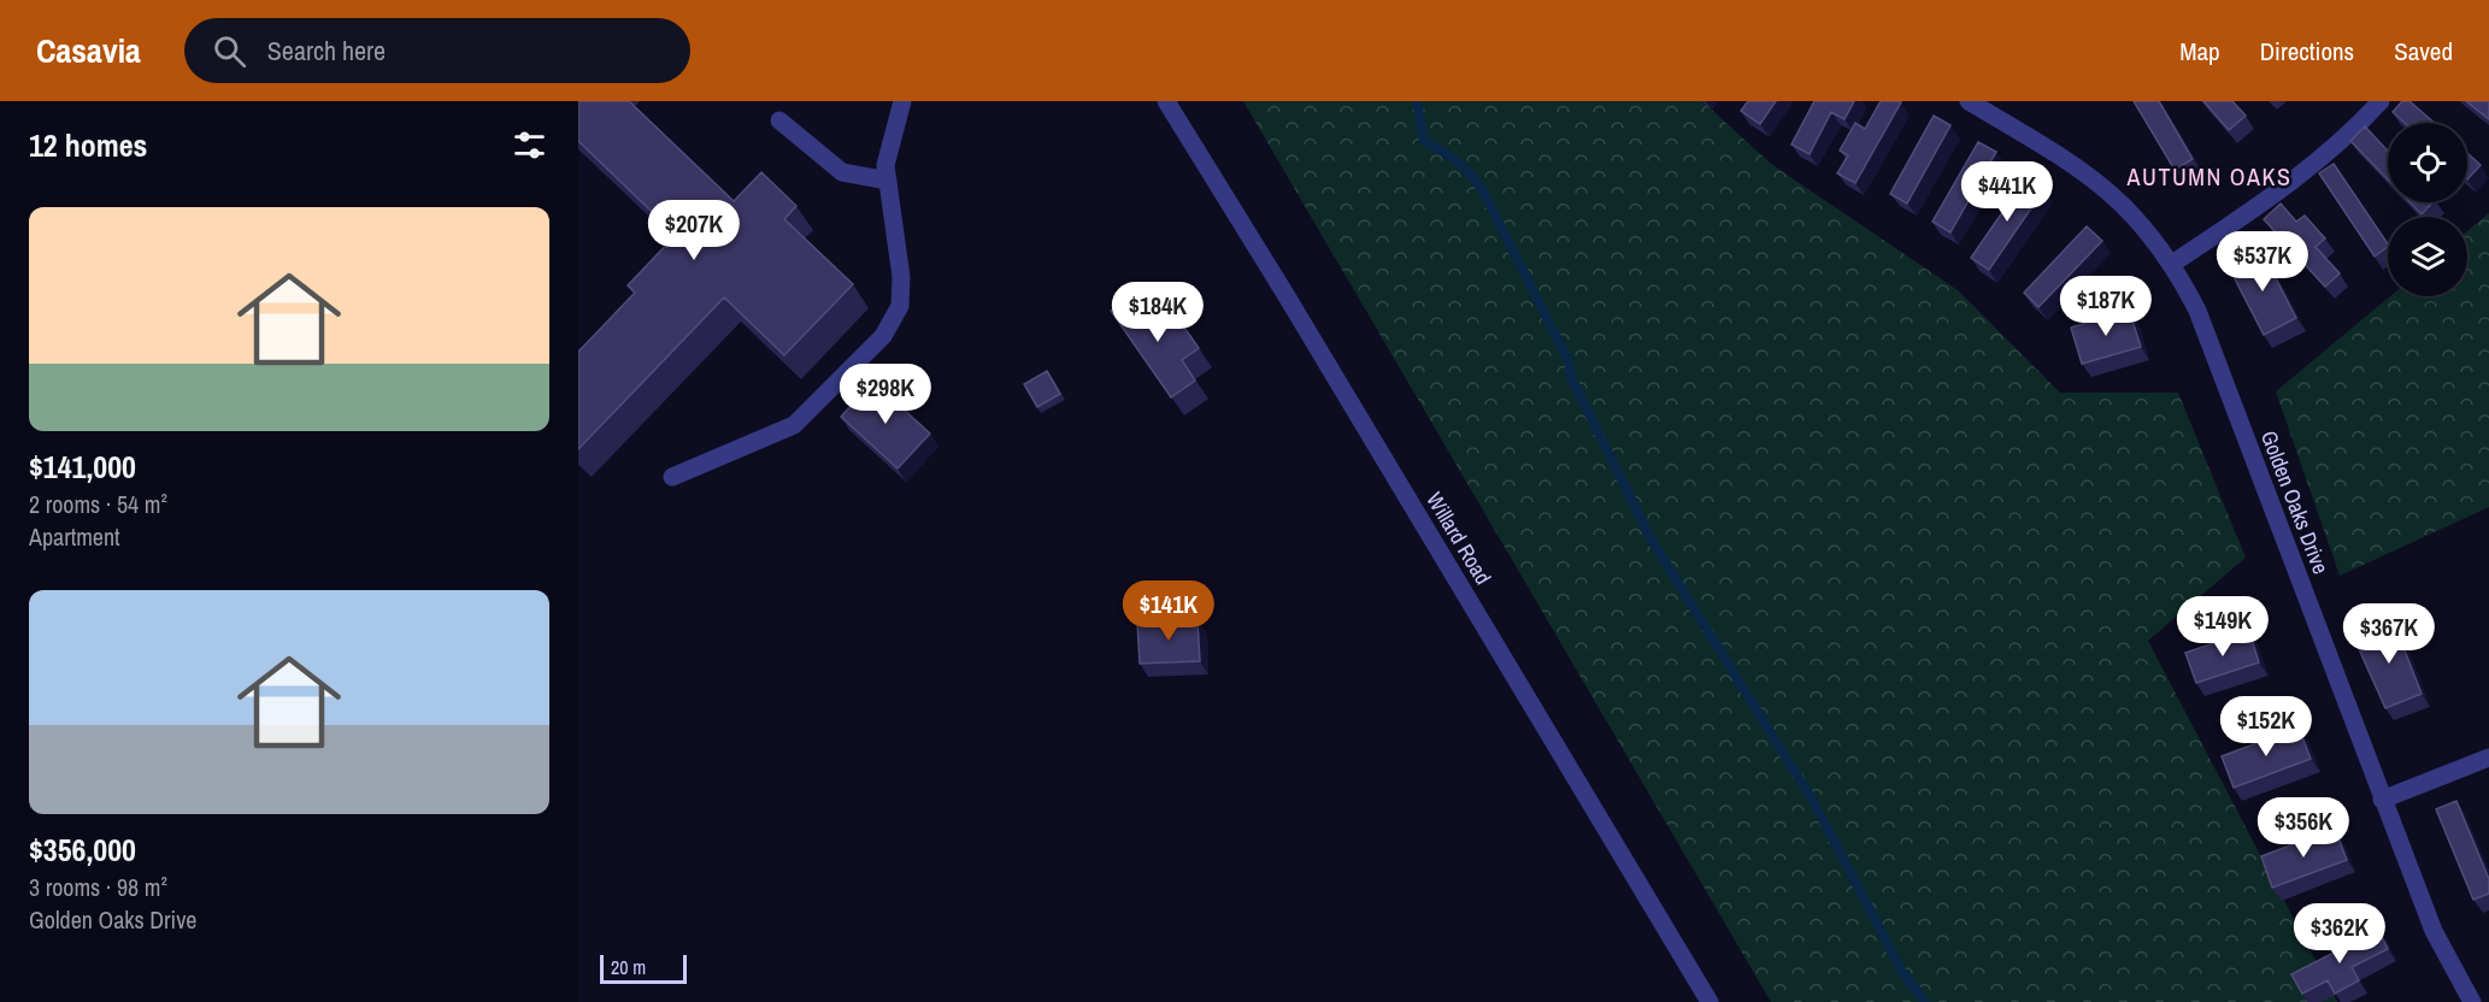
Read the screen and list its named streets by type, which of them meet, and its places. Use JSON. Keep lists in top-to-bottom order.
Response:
{
  "streets": {
    "street": ["Golden Oaks Drive", "Willard Road"]
  },
  "districts": ["AUTUMN OAKS"],
  "scale_bar": "20 m",
  "page": {
    "header": "Casavia",
    "search": "Search here",
    "nav": ["Map", "Directions", "Saved"],
    "heading": "12 homes",
    "price": [
      "$441K",
      "$207K",
      "$537K",
      "$187K",
      "$184K",
      "$298K",
      "$141K",
      "$149K",
      "$367K",
      "$152K",
      "$356K",
      "$362K"
    ],
    "list": [
      {
        "name": "$141,000",
        "note": "2 rooms · 54 m² · Apartment"
      },
      {
        "name": "$356,000",
        "note": "3 rooms · 98 m² · Golden Oaks Drive"
      }
    ],
    "scale": "20 m"
  }
}
